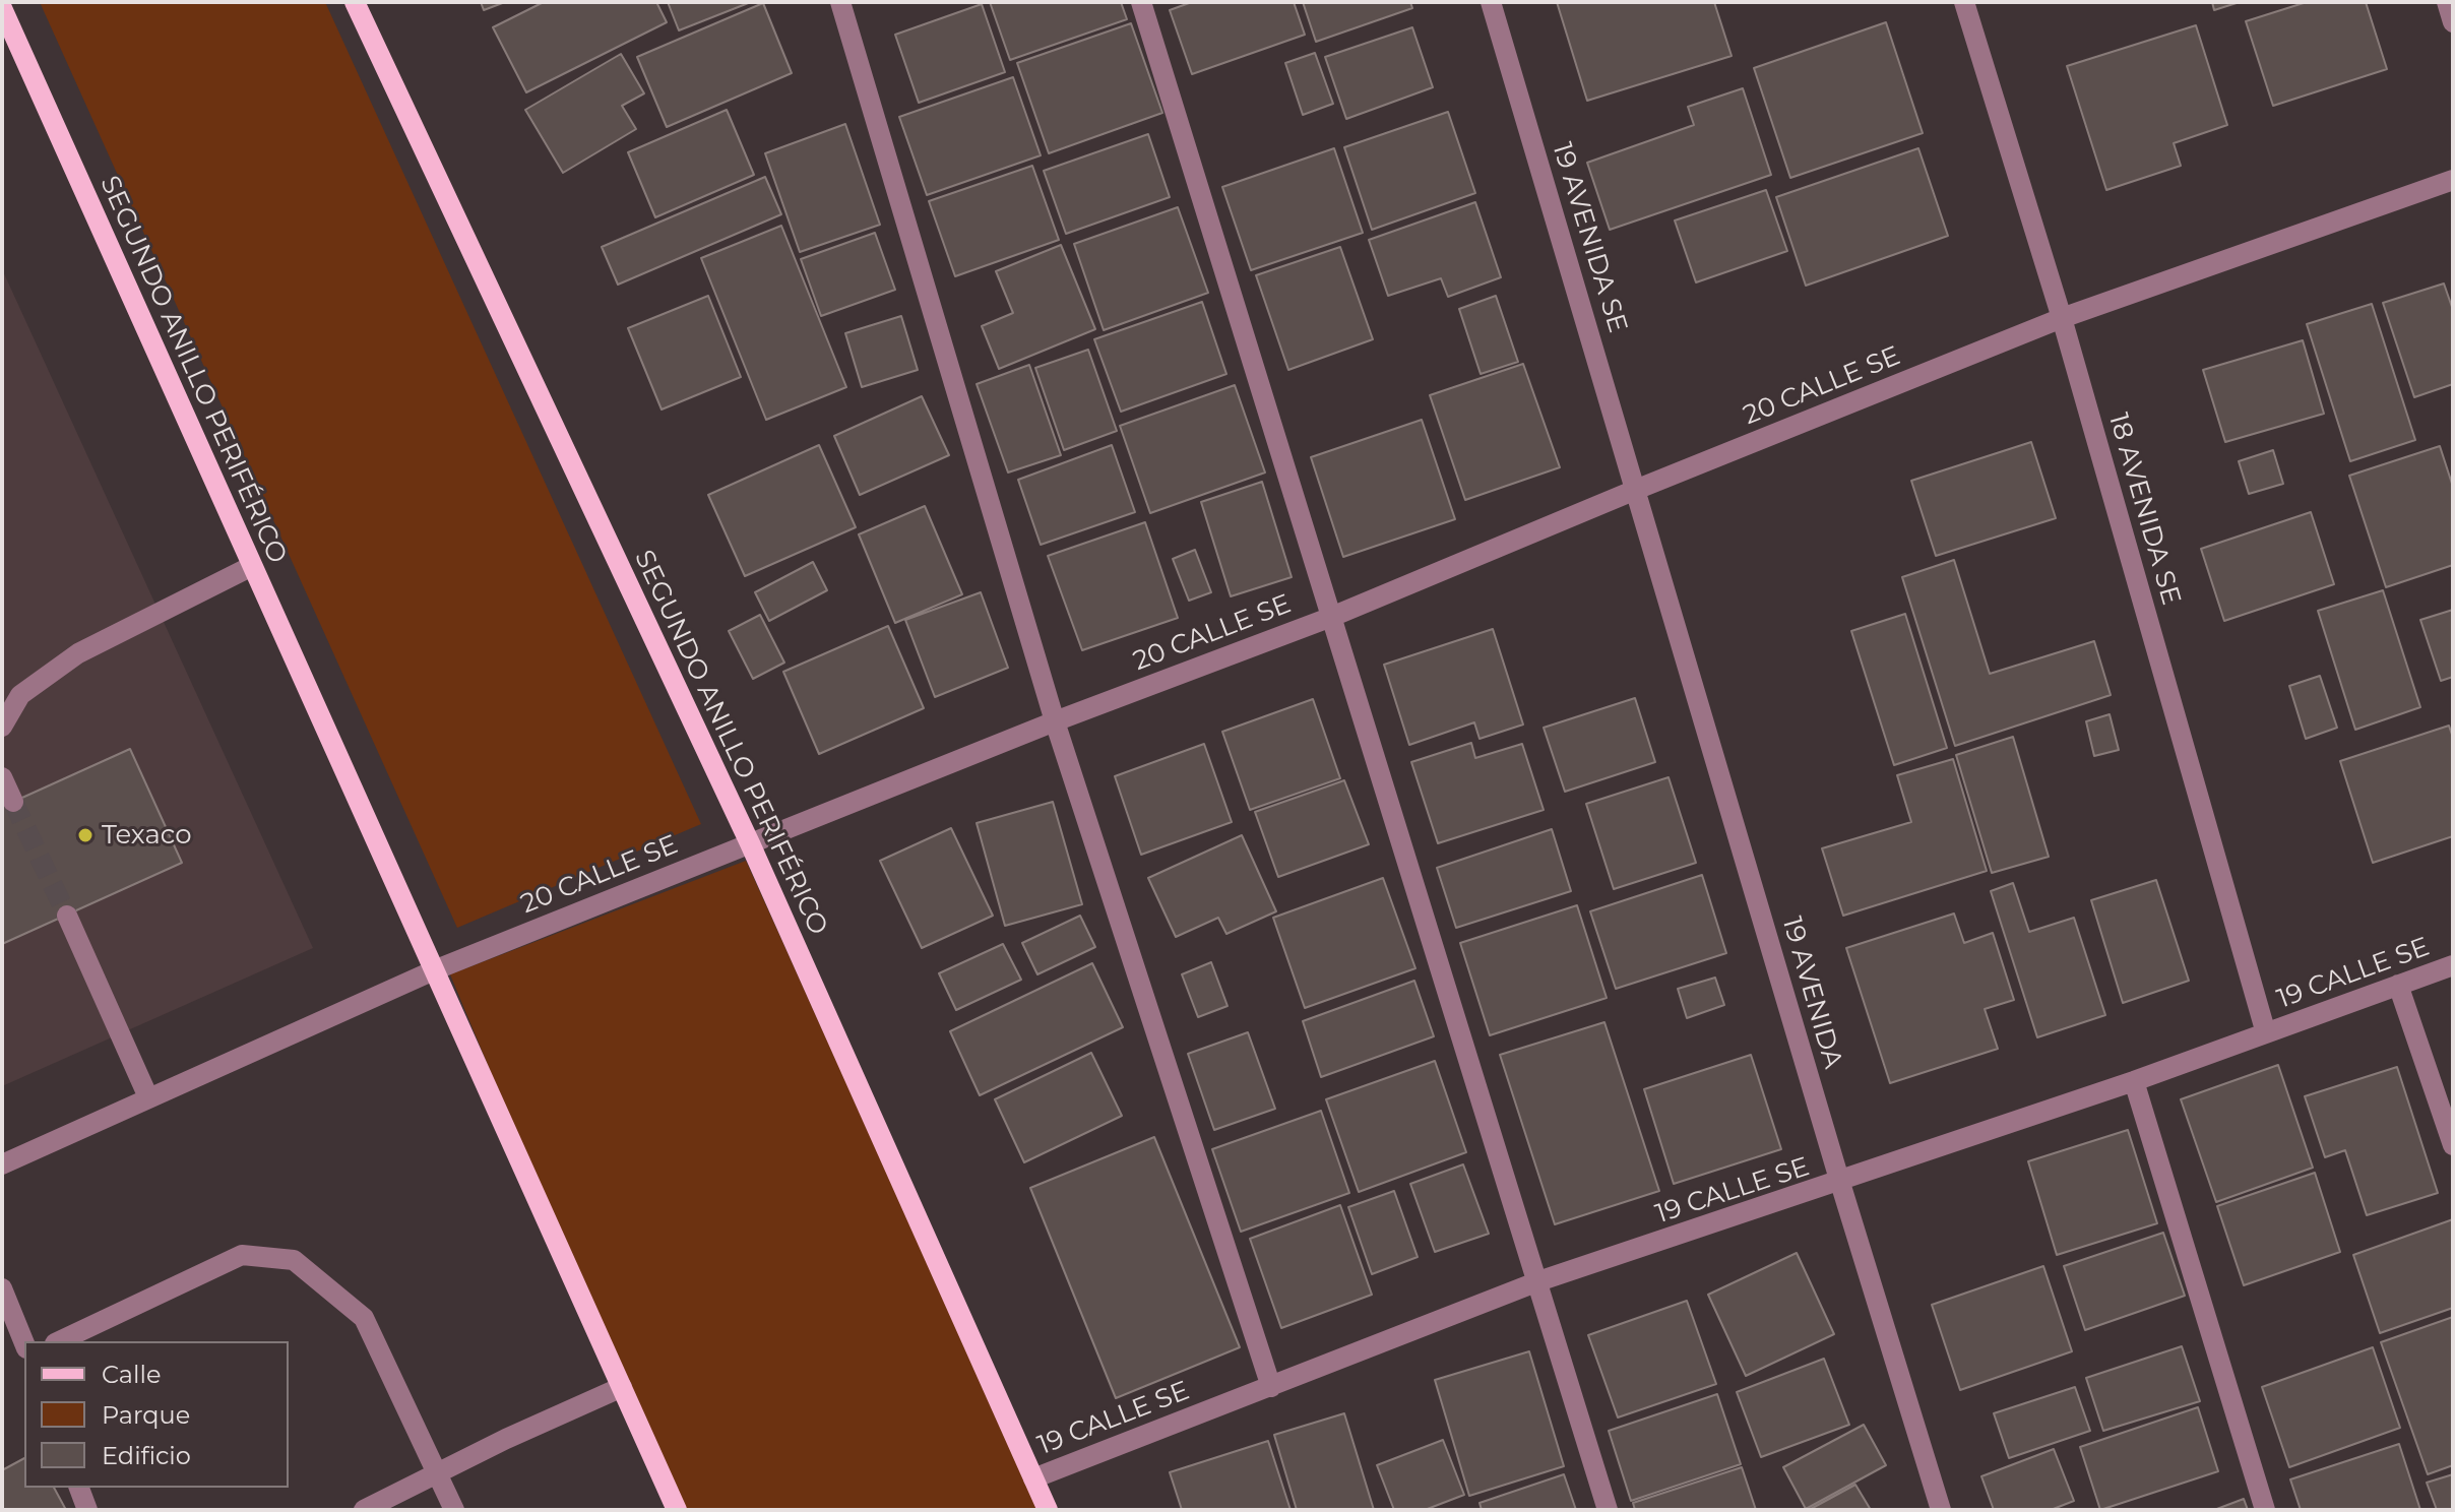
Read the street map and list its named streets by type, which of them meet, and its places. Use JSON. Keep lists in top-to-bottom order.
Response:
{
  "streets": {
    "main road": ["SEGUNDO ANILLO PERIFÉRICO"],
    "street": [
      "19 AVENIDA SE",
      "20 CALLE SE",
      "18 AVENIDA SE",
      "19 CALLE SE",
      "19 AVENIDA"
    ]
  },
  "crossings": [
    ["19 AVENIDA SE", "20 CALLE SE"],
    ["19 AVENIDA SE", "19 AVENIDA"],
    ["SEGUNDO ANILLO PERIFÉRICO", "20 CALLE SE"],
    ["SEGUNDO ANILLO PERIFÉRICO", "19 CALLE SE"],
    ["20 CALLE SE", "18 AVENIDA SE"],
    ["20 CALLE SE", "19 AVENIDA"],
    ["18 AVENIDA SE", "19 CALLE SE"],
    ["19 CALLE SE", "19 AVENIDA"]
  ],
  "places": ["Texaco"],
  "legend": ["Calle", "Parque", "Edificio"]
}
